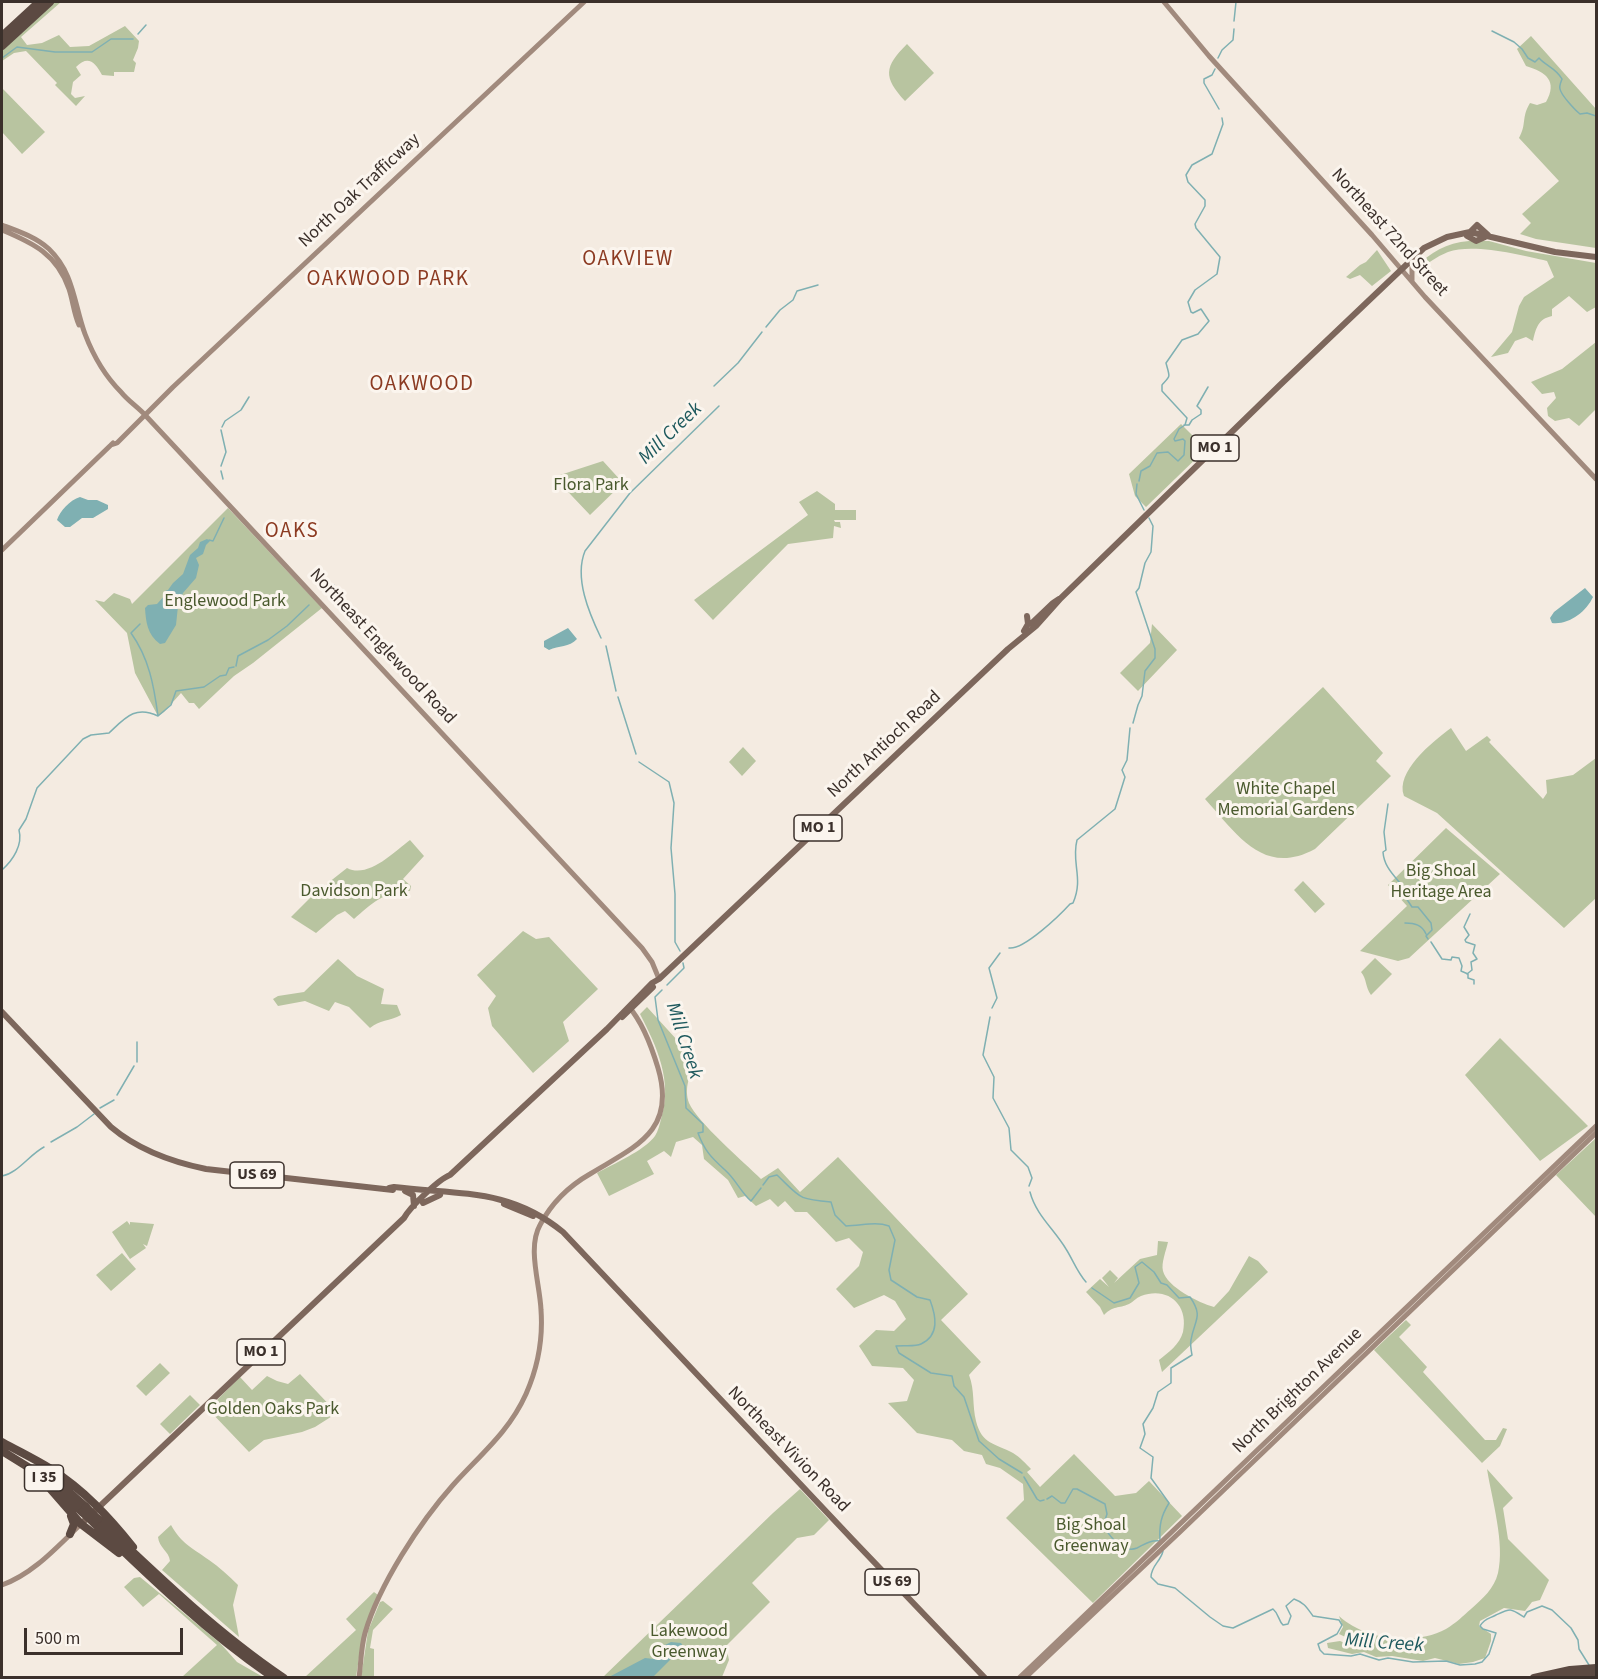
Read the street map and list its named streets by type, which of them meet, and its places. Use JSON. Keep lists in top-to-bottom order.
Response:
{
  "streets": {
    "highway": ["I 35"],
    "main road": [
      "North Oak Trafficway",
      "Northeast 72nd Street",
      "MO 1",
      "Northeast Englewood Road",
      "North Antioch Road",
      "US 69",
      "North Brighton Avenue",
      "Northeast Vivion Road"
    ]
  },
  "crossings": [
    ["North Oak Trafficway", "Northeast Englewood Road"],
    ["Northeast 72nd Street", "MO 1"],
    ["MO 1", "North Antioch Road"],
    ["MO 1", "Northeast Vivion Road"],
    ["Northeast Englewood Road", "North Antioch Road"]
  ],
  "districts": [
    "OAKVIEW",
    "OAKWOOD PARK",
    "OAKWOOD",
    "OAKS"
  ],
  "water": ["Mill Creek"],
  "parks": [
    "Flora Park",
    "Englewood Park",
    "White Chapel Memorial Gardens",
    "Big Shoal Heritage Area",
    "Davidson Park",
    "Golden Oaks Park",
    "Big Shoal Greenway",
    "Lakewood Greenway"
  ],
  "scale_bar": "500 m"
}
